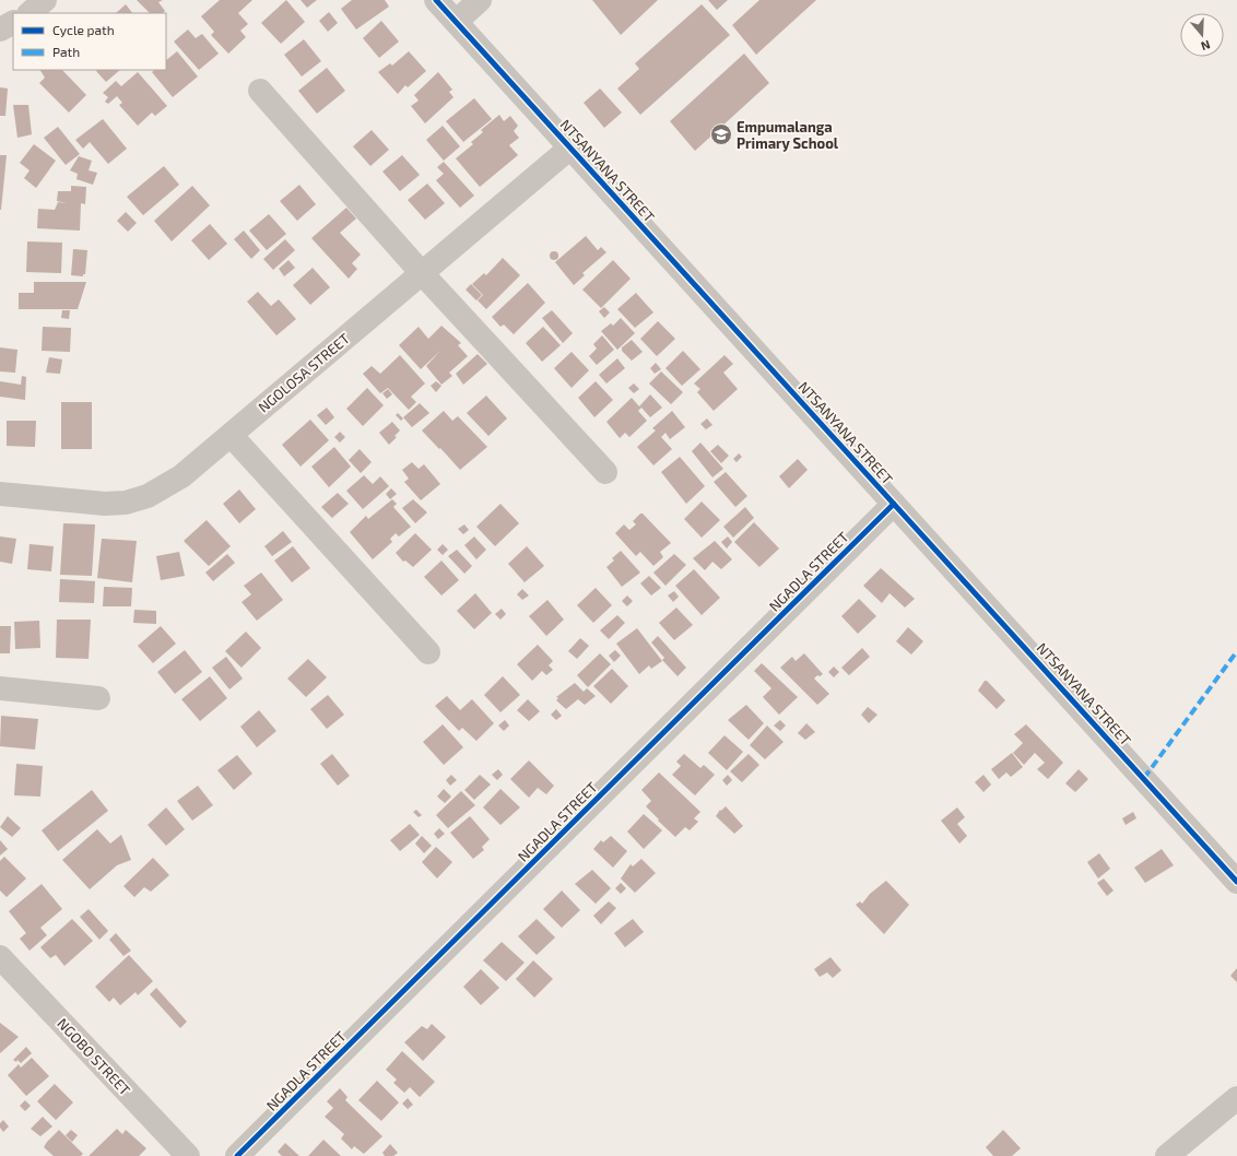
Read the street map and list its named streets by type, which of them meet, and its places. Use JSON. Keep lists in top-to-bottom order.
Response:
{
  "streets": {
    "street": [
      "NTSANYANA STREET",
      "NGOLOSA STREET",
      "NGADLA STREET",
      "NGOBO STREET"
    ]
  },
  "crossings": [
    ["NTSANYANA STREET", "NGOLOSA STREET"],
    ["NTSANYANA STREET", "NGADLA STREET"]
  ],
  "places": {
    "school or university": ["Empumalanga Primary School"]
  },
  "legend": ["Cycle path", "Path"],
  "north": "bottom"
}
